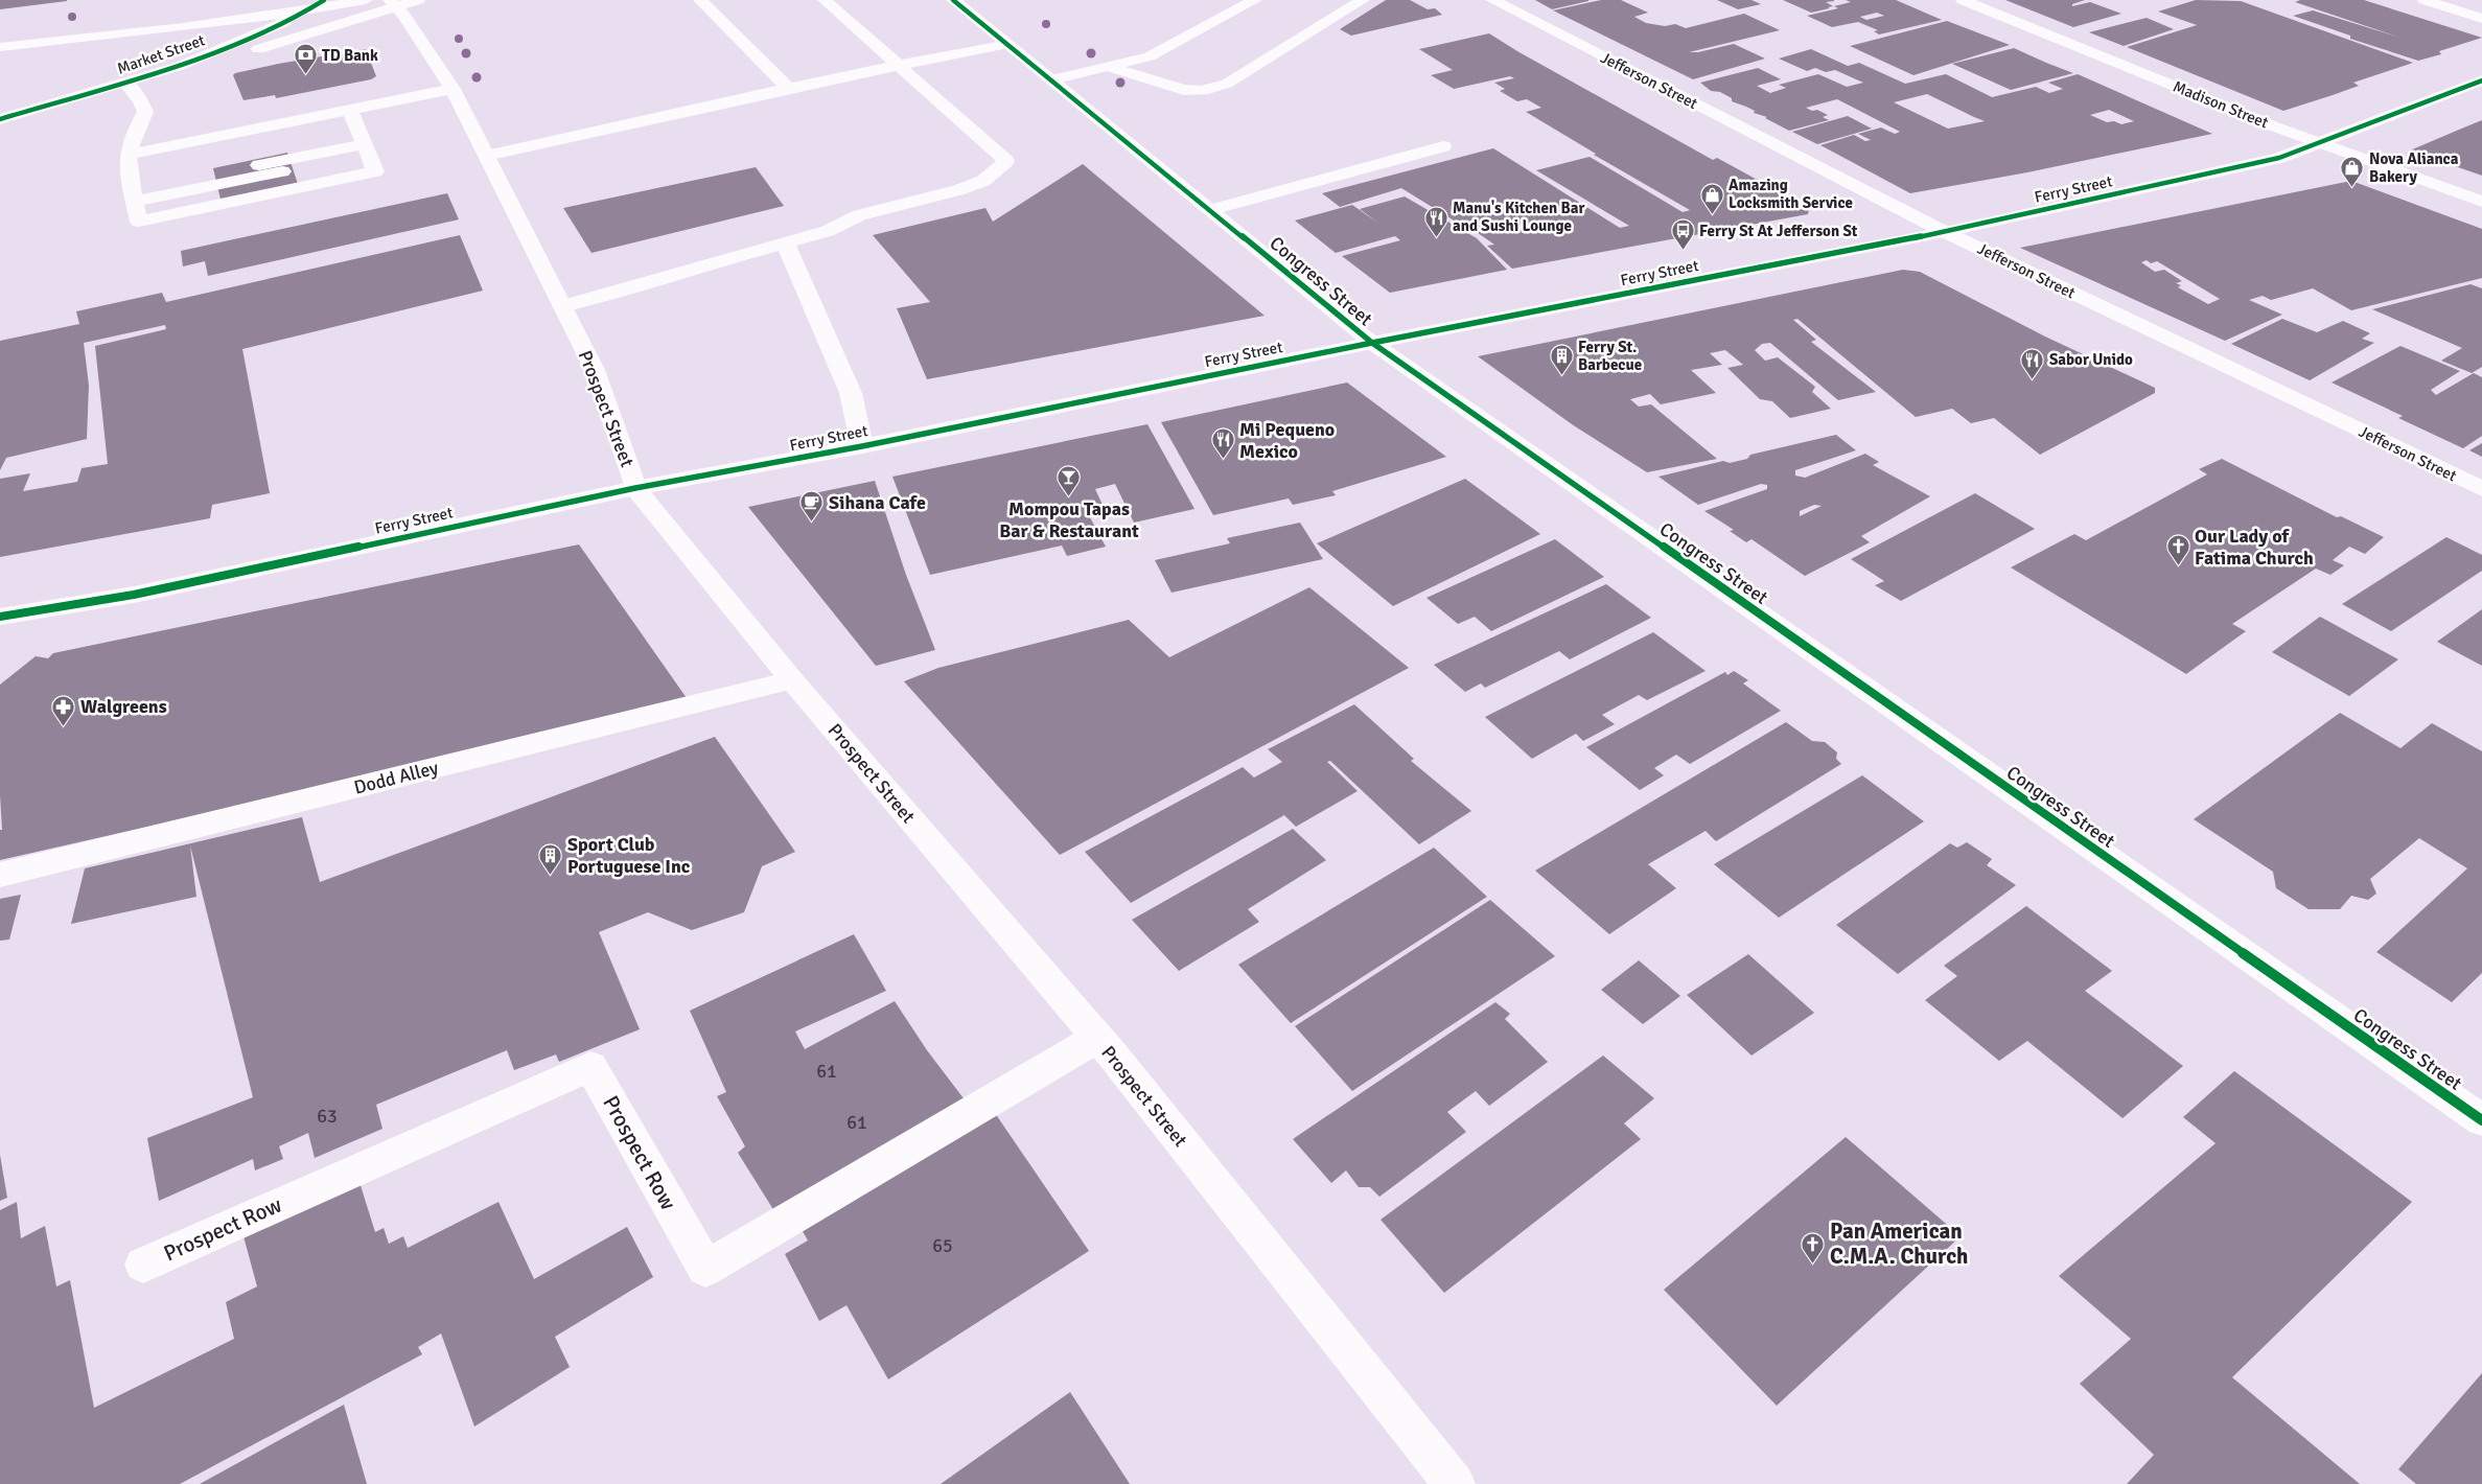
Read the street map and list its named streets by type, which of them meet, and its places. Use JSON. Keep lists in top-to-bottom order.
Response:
{
  "streets": {
    "street": [
      "Market Street",
      "Jefferson Street",
      "Madison Street",
      "Ferry Street",
      "Congress Street",
      "Prospect Street",
      "Dodd Alley",
      "Prospect Row"
    ]
  },
  "crossings": [
    ["Market Street", "Prospect Street"],
    ["Jefferson Street", "Ferry Street"],
    ["Madison Street", "Ferry Street"],
    ["Ferry Street", "Congress Street"],
    ["Ferry Street", "Prospect Street"],
    ["Prospect Street", "Dodd Alley"],
    ["Prospect Street", "Prospect Row"]
  ],
  "places": {
    "bank": ["TD Bank"],
    "shop": ["Nova Alianca Bakery", "Amazing Locksmith Service"],
    "restaurant": ["Manu's Kitchen Bar and Sushi Lounge", "Sabor Unido", "Mi Pequeno Mexico"],
    "bus stop": ["Ferry St At Jefferson St"],
    "building": ["Ferry St. Barbecue", "Sport Club Portuguese Inc"],
    "bar": ["Mompou Tapas Bar & Restaurant"],
    "cafe": ["Sihana Cafe"],
    "church": ["Our Lady of Fatima Church", "Pan American C.M.A. Church"],
    "pharmacy": ["Walgreens"]
  },
  "house_numbers": [
    "61",
    "63",
    "61",
    "65"
  ]
}
